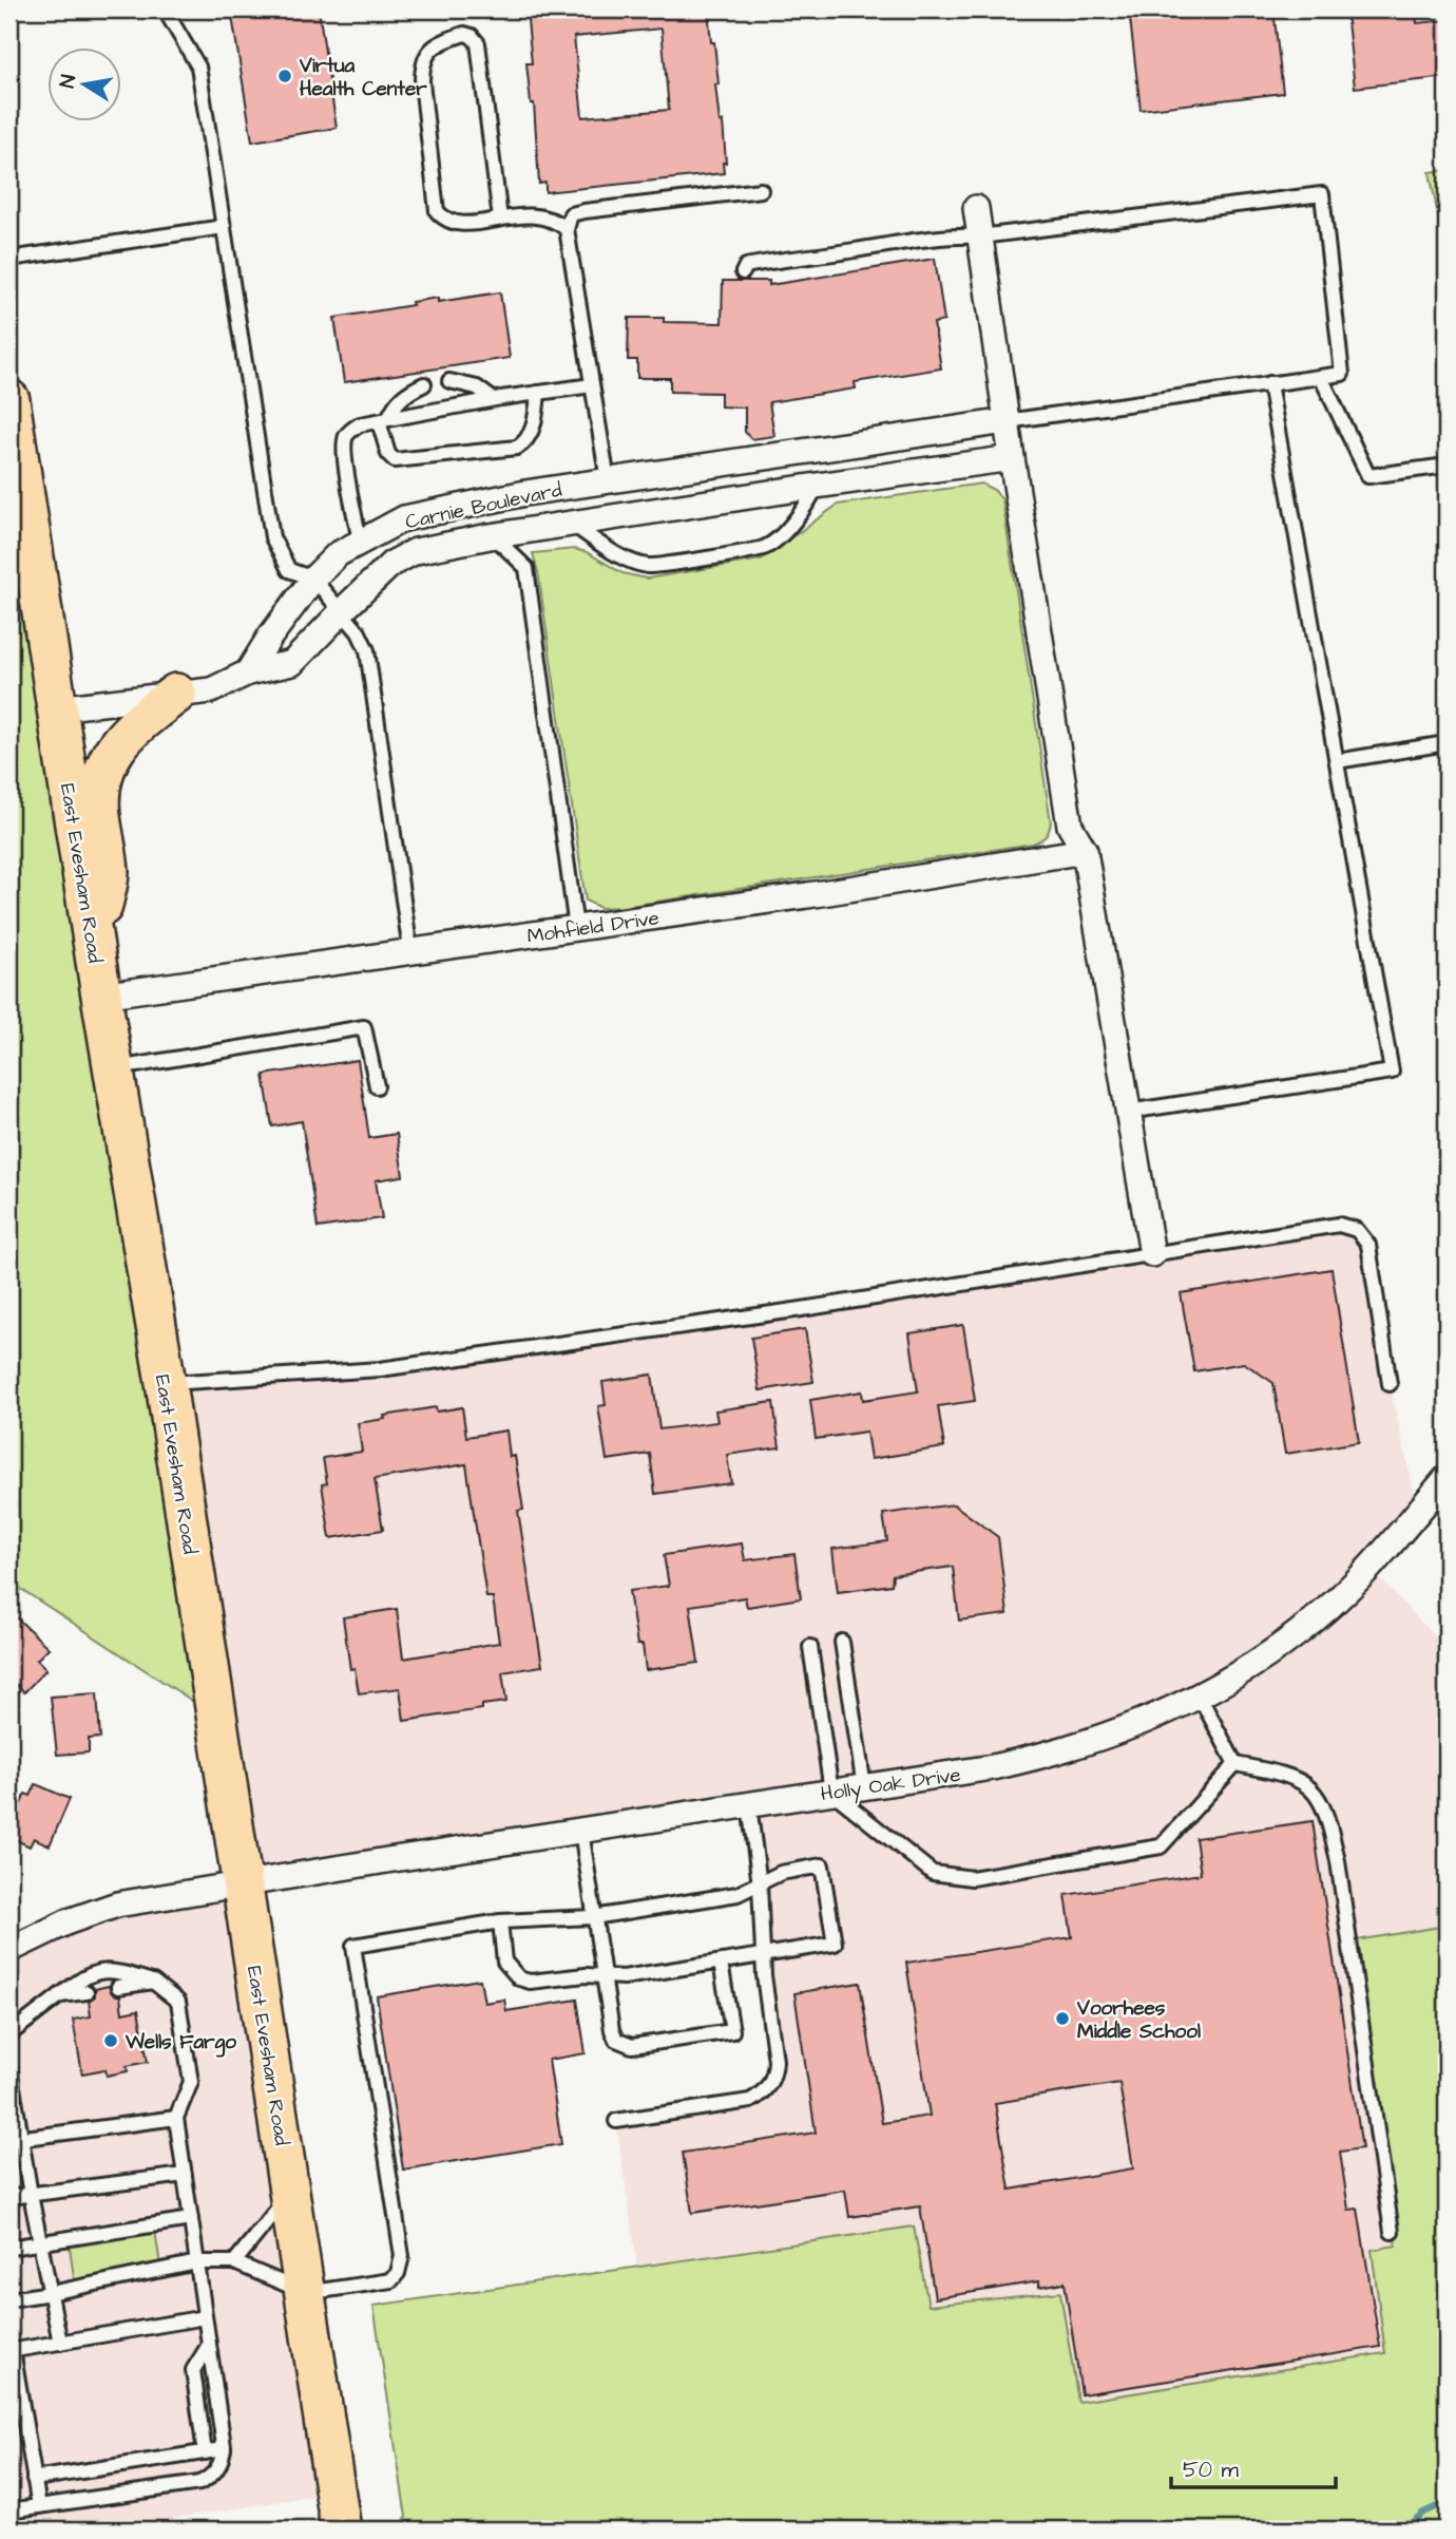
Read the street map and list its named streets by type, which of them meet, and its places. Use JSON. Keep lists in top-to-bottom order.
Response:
{
  "streets": {
    "main road": ["East Evesham Road"],
    "street": ["Carnie Boulevard", "Mohfield Drive", "Holly Oak Drive"]
  },
  "crossings": [
    ["Carnie Boulevard", "East Evesham Road"],
    ["East Evesham Road", "Mohfield Drive"],
    ["East Evesham Road", "Holly Oak Drive"]
  ],
  "places": ["Virtua Health Center", "Voorhees Middle School", "Wells Fargo"],
  "scale_bar": "50 m",
  "north": "left"
}
